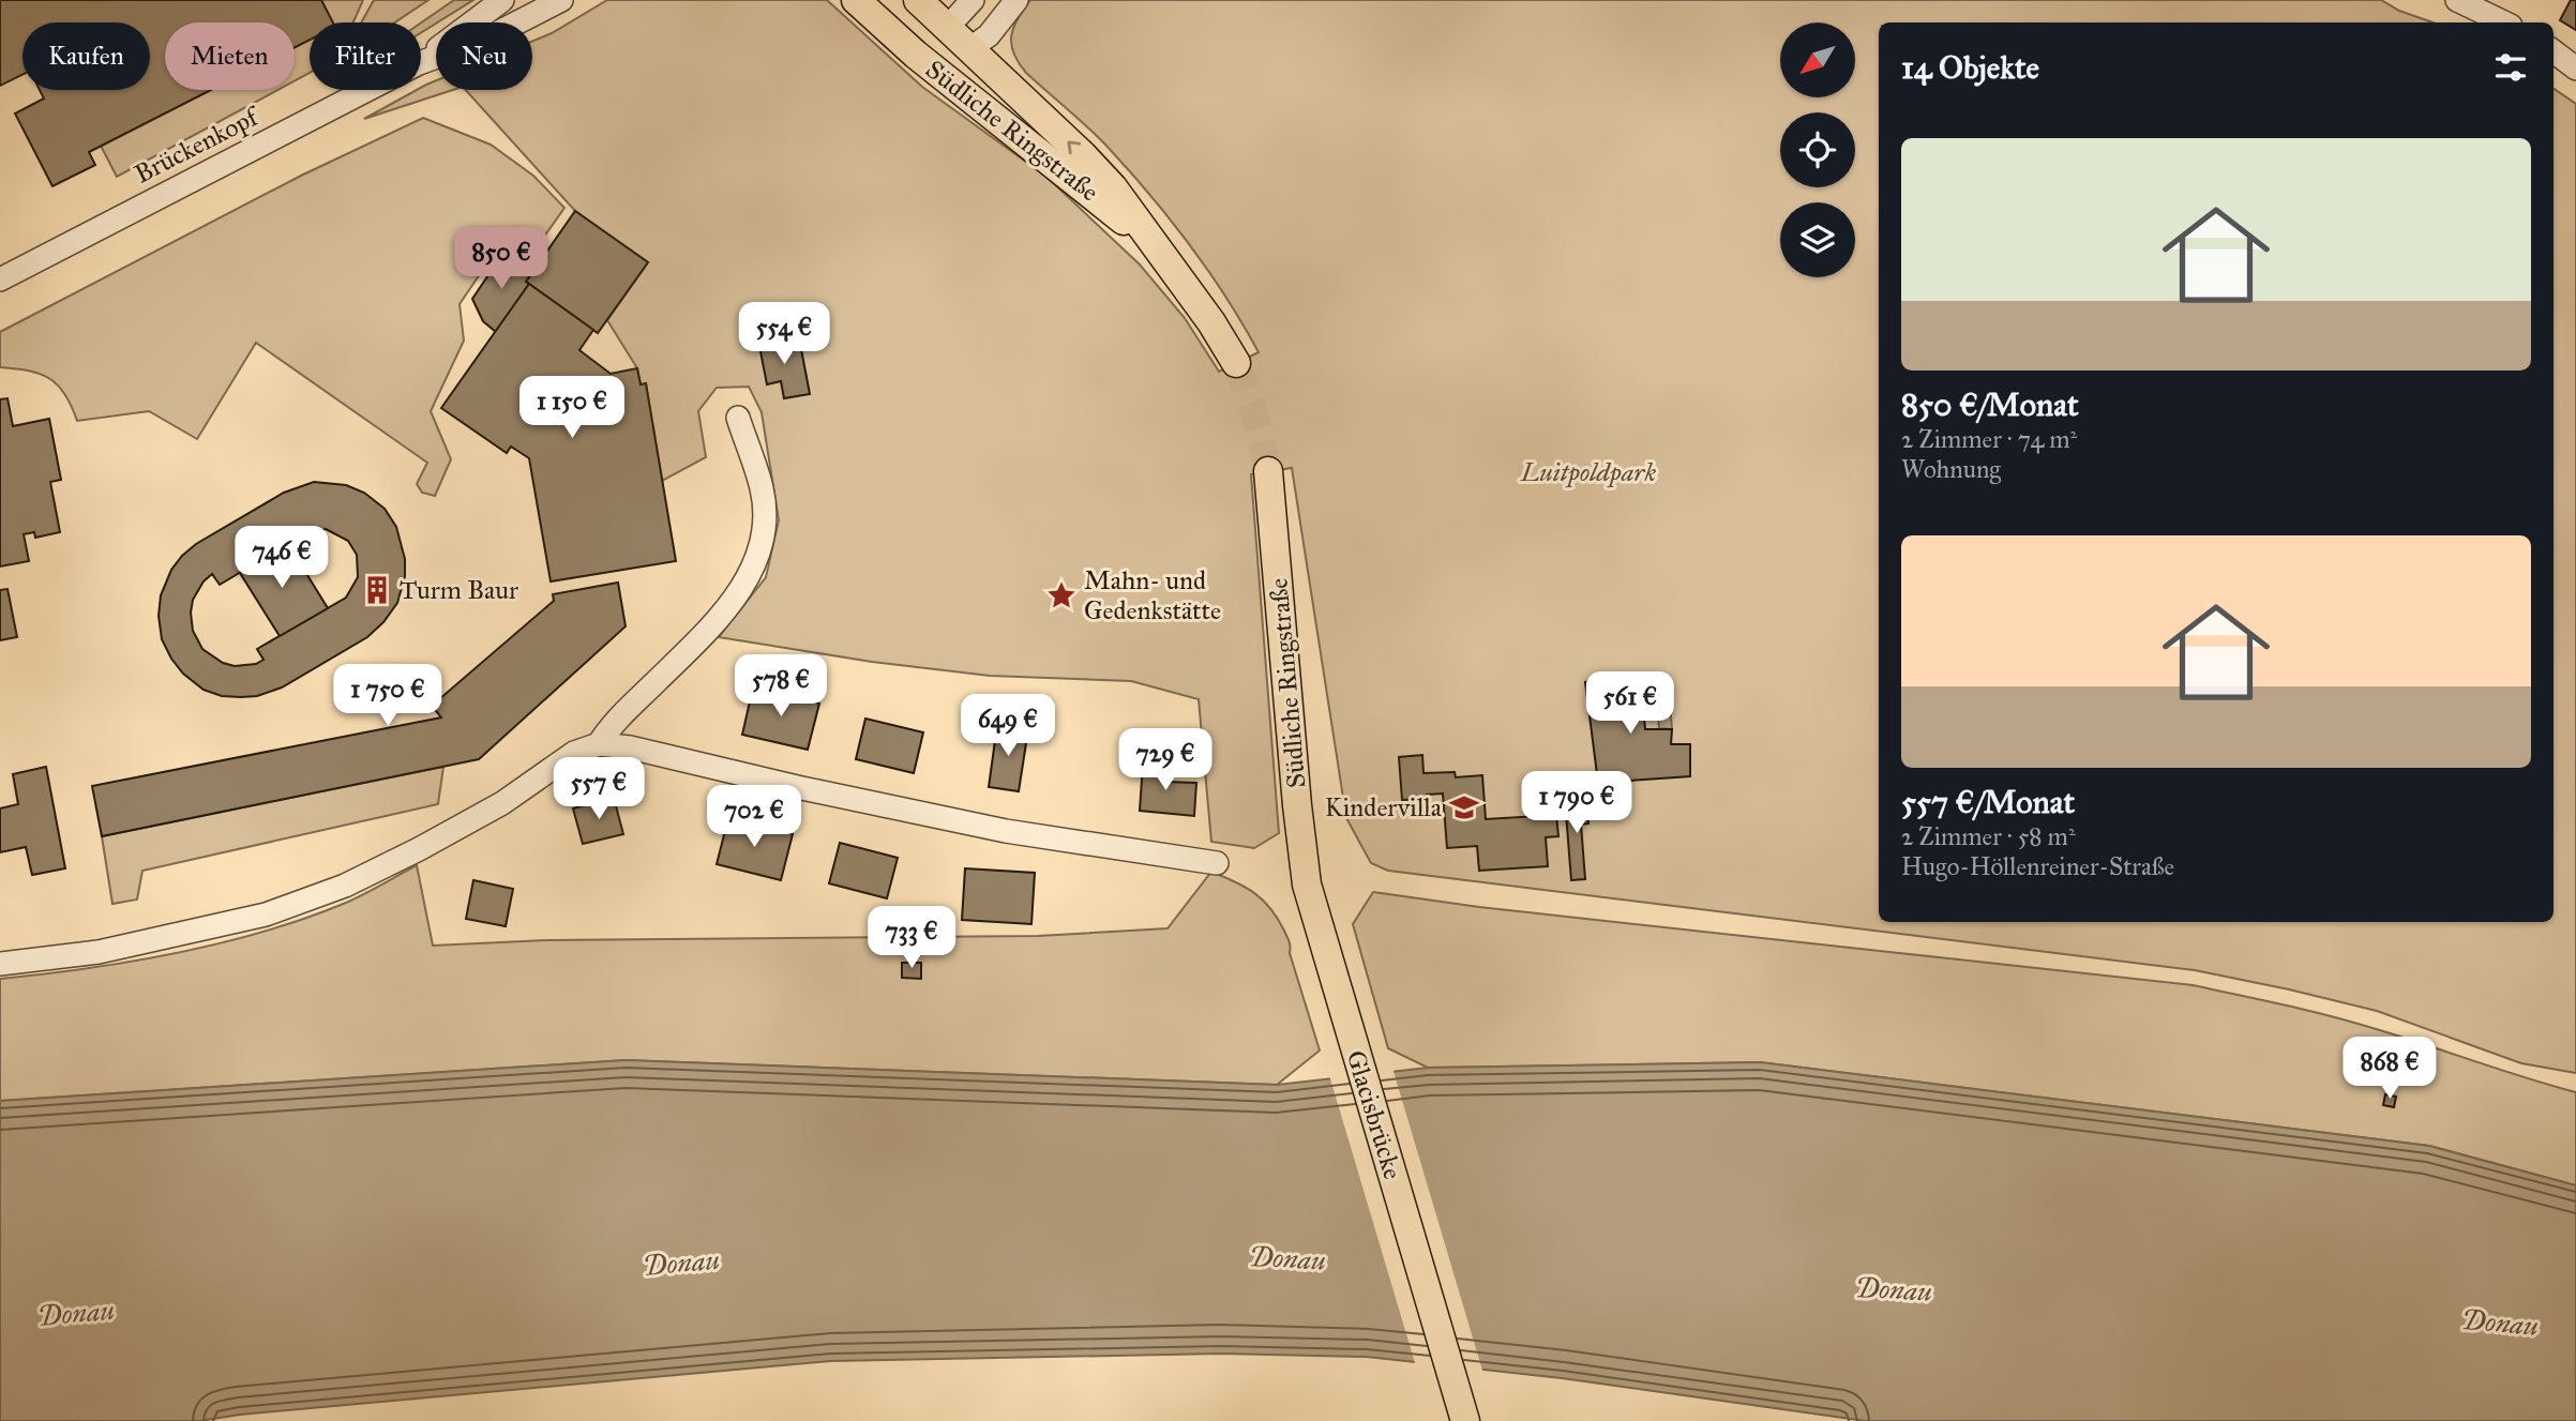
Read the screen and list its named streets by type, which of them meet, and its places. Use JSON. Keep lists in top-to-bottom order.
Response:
{
  "streets": {
    "main road": ["Südliche Ringstraße", "Glacisbrücke"],
    "street": ["Brückenkopf"]
  },
  "crossings": [
    ["Südliche Ringstraße", "Glacisbrücke"]
  ],
  "water": ["Donau"],
  "parks": ["Luitpoldpark"],
  "places": {
    "building": ["Turm Baur"],
    "place": ["Mahn- und Gedenkstätte"],
    "school or university": ["Kindervilla"]
  },
  "north": "bottom left",
  "page": {
    "chip": [
      "Kaufen",
      "Mieten",
      "Filter",
      "Neu"
    ],
    "heading": "14 Objekte",
    "list": [
      {
        "name": "850 €/Monat",
        "note": "2 Zimmer · 74 m² · Wohnung"
      },
      {
        "name": "557 €/Monat",
        "note": "2 Zimmer · 58 m² · Hugo-Höllenreiner-Straße"
      }
    ],
    "price": [
      "850 €",
      "554 €",
      "1 150 €",
      "746 €",
      "578 €",
      "1 750 €",
      "561 €",
      "649 €",
      "729 €",
      "557 €",
      "1 790 €",
      "702 €",
      "733 €",
      "868 €"
    ]
  }
}
